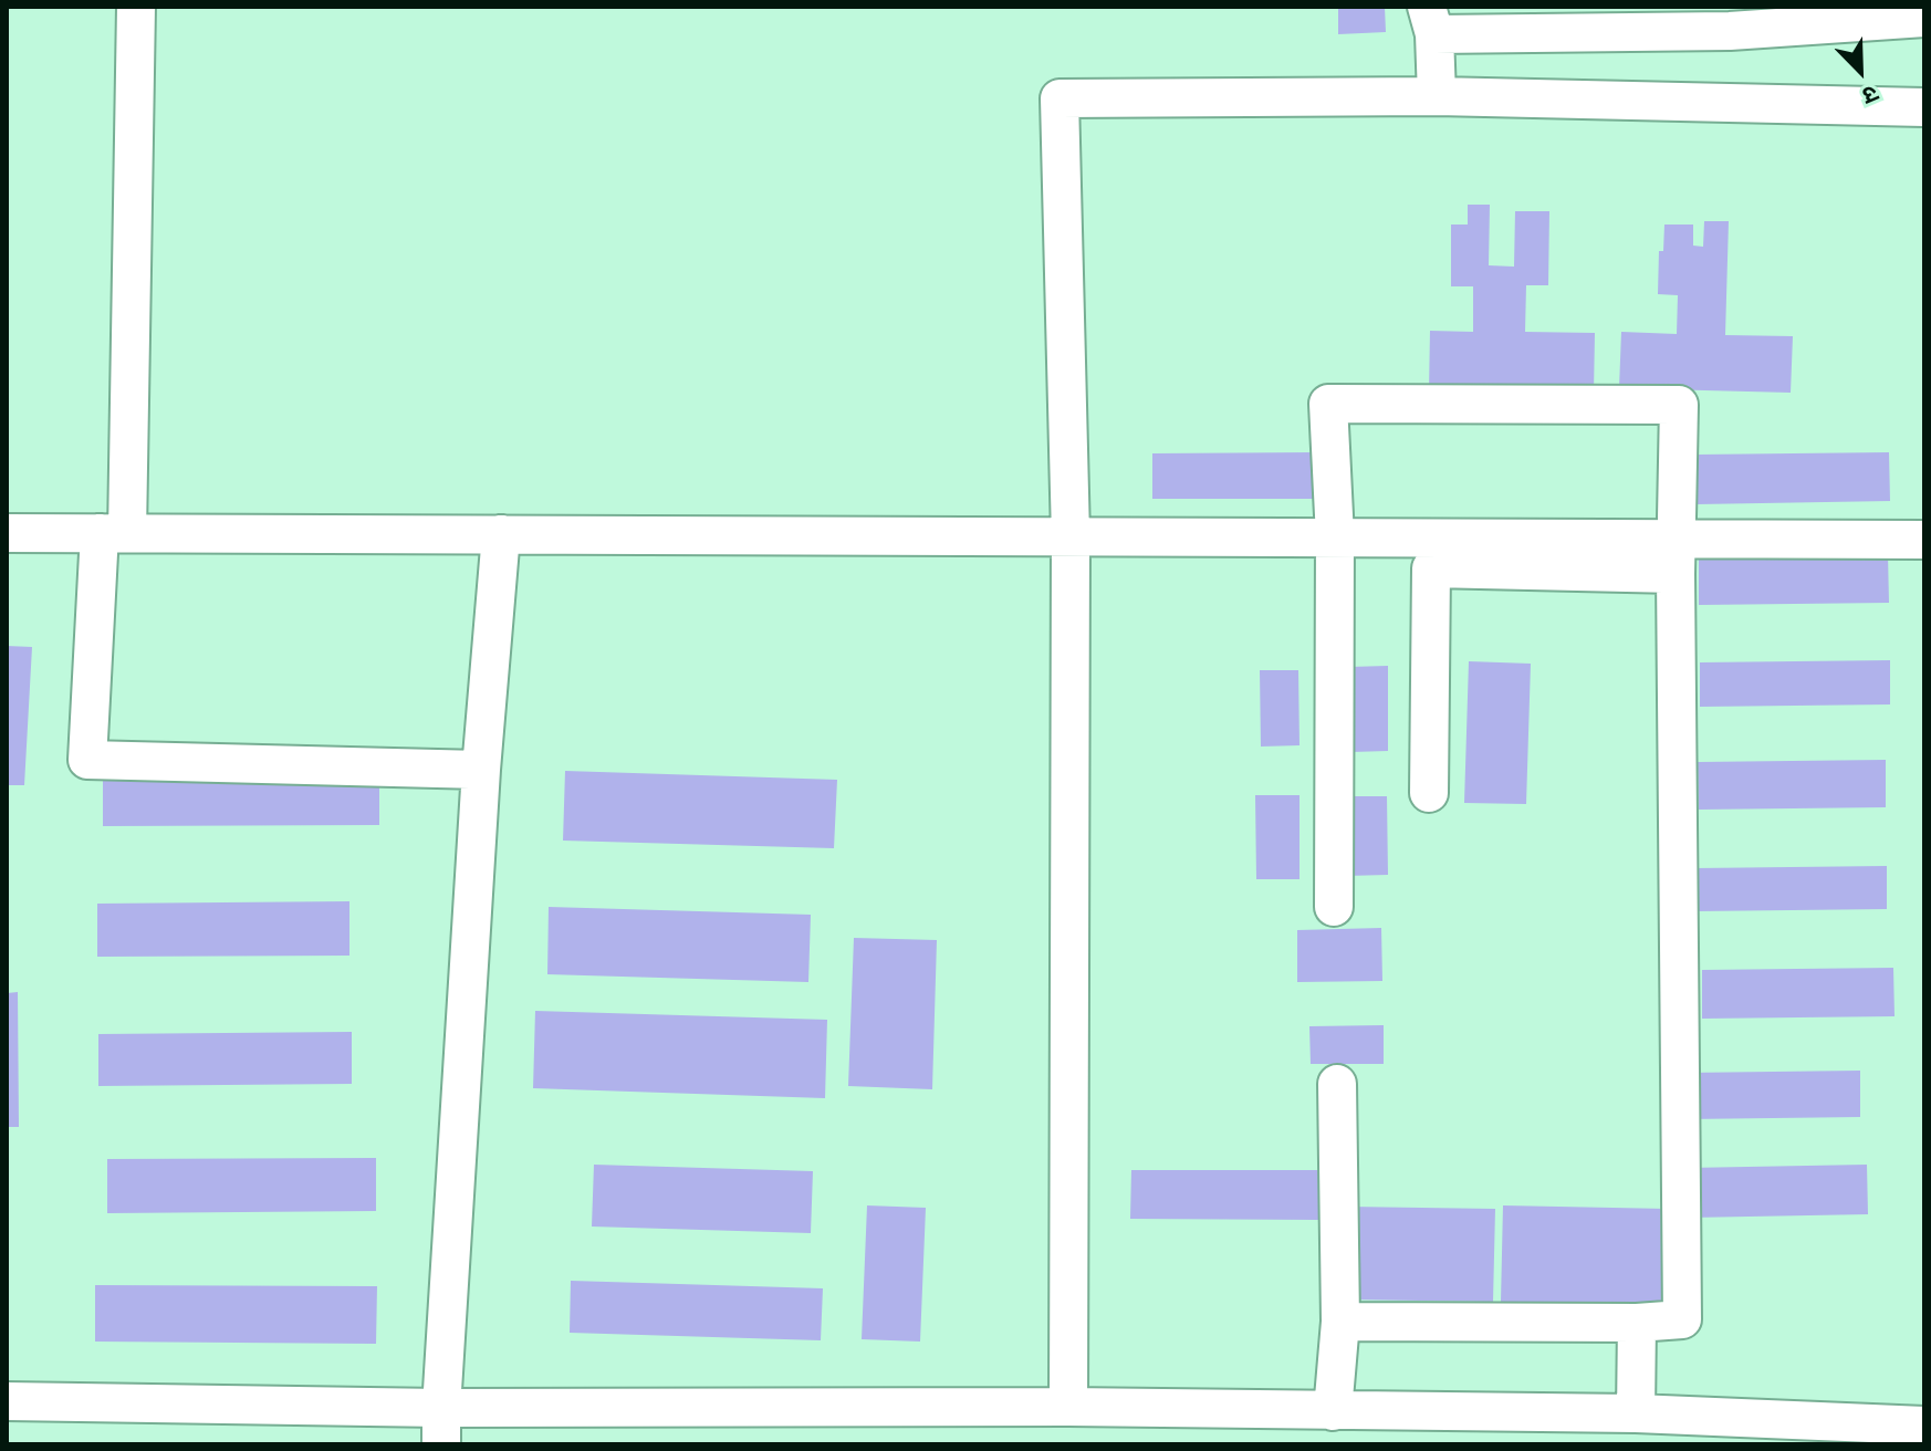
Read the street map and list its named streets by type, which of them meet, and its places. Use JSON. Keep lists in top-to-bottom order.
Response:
{
  "north": "bottom right"
}
